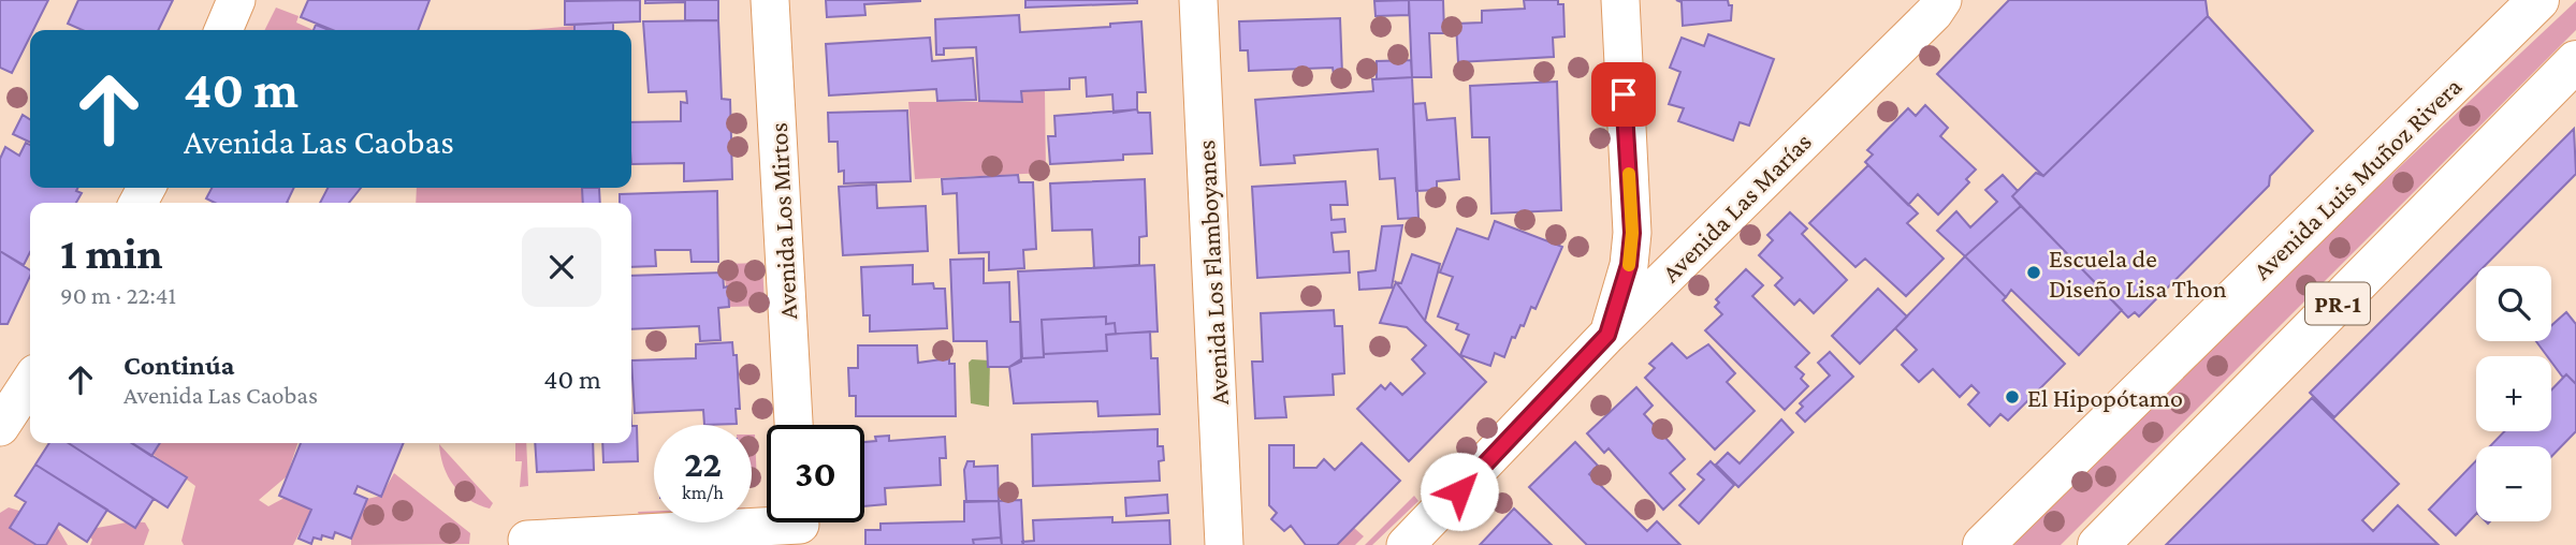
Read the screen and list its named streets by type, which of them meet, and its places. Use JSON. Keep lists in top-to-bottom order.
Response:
{
  "streets": {
    "main road": ["Avenida Luis Muñoz Rivera", "PR-1"],
    "street": ["Avenida Las Marías", "Avenida Los Mirtos", "Avenida Los Flamboyanes"]
  },
  "places": ["Escuela de Diseño Lisa Thon", "El Hipopótamo"],
  "page": {
    "turn": ["40 m", "Avenida Las Caobas"],
    "heading": ["1 min", "90 m · 22:41"],
    "map_buttons": ["+", "−"],
    "list": [
      {
        "name": "Continúa",
        "note": "Avenida Las Caobas",
        "value": "40 m"
      }
    ],
    "speed": "22 km/h",
    "limit": "30"
  }
}
